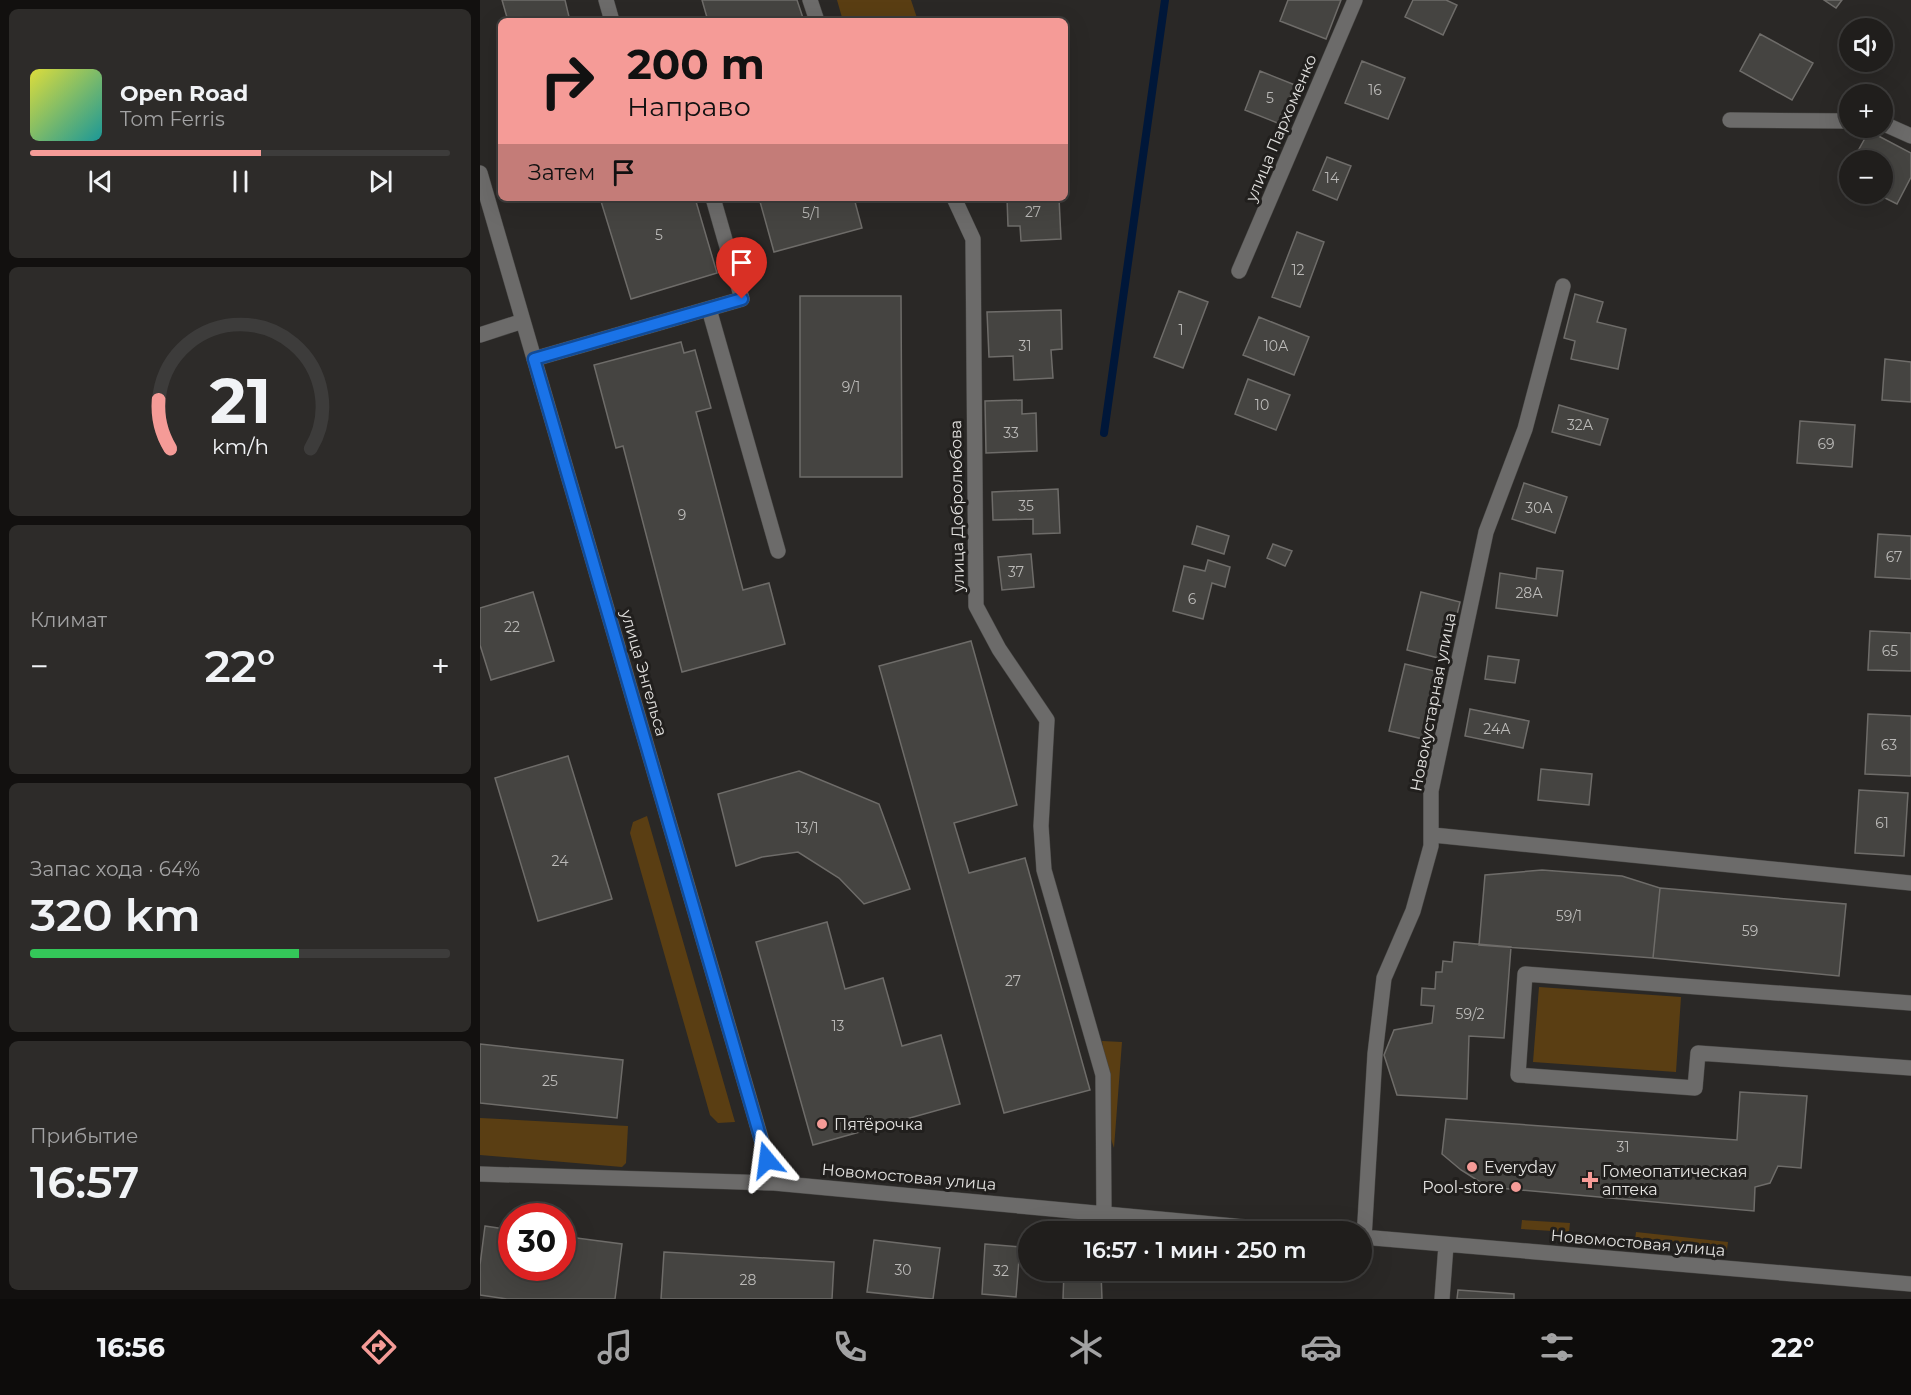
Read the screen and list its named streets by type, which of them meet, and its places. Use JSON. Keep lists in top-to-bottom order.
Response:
{
  "streets": {
    "street": [
      "улица Пархоменко",
      "улица Добролюбова",
      "улица Энгельса",
      "Новокустарная улица",
      "Новомостовая улица"
    ]
  },
  "crossings": [
    ["улица Добролюбова", "Новомостовая улица"],
    ["улица Энгельса", "Новомостовая улица"]
  ],
  "places": {
    "other": ["Пятёрочка", "Everyday", "Pool-store"],
    "health": ["Гомеопатическая аптека"]
  },
  "house_numbers": [
    "16",
    "5",
    "14",
    "27",
    "5/1",
    "5",
    "12",
    "1",
    "31",
    "10А",
    "9/1",
    "10",
    "32А",
    "33",
    "69",
    "35",
    "30А",
    "9",
    "67",
    "37",
    "28А",
    "6",
    "22",
    "65",
    "24А",
    "63",
    "61",
    "13/1",
    "24",
    "59/1",
    "59",
    "27",
    "59/2",
    "13",
    "25",
    "31",
    "30",
    "32",
    "28"
  ],
  "page": {
    "map_buttons": ["+", "−"],
    "turn": ["200 m", "Направо"],
    "song": ["Open Road", "Tom Ferris"],
    "then": "Затем",
    "tile": [
      "Климат",
      ["Запас хода · 64%", "320 km"],
      ["Прибытие", "16:57"]
    ],
    "heat": ["−", "22°", "+"],
    "limit": "30",
    "trip": "16:57 · 1 мин · 250 m",
    "tabs": ["16:56", "22°"],
    "gauge": ["21", "km/h"]
  }
}
